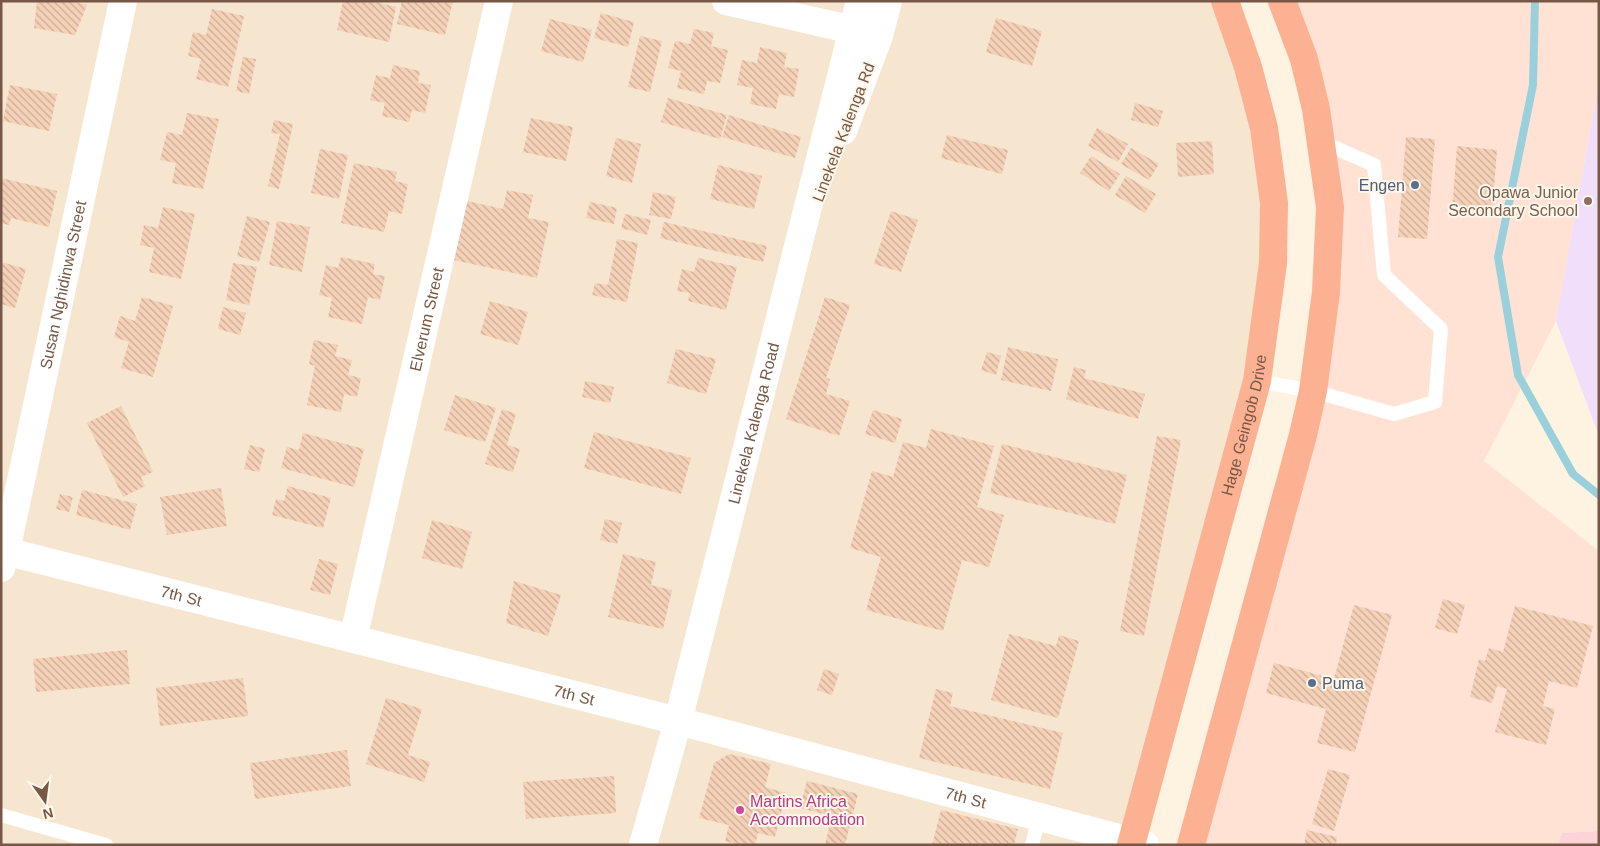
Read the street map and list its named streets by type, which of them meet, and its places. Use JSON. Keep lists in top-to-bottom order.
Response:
{
  "streets": {
    "highway": ["Hage Geingob Drive"],
    "street": [
      "Susan Nghidinwa Street",
      "Elverum Street",
      "Linekela Kalenga Road",
      "7th St"
    ]
  },
  "crossings": [
    ["Susan Nghidinwa Street", "7th St"],
    ["Elverum Street", "7th St"],
    ["Linekela Kalenga Road", "7th St"],
    ["Hage Geingob Drive", "7th St"]
  ],
  "places": [
    "Engen",
    "Opawa Junior Secondary School",
    "Puma",
    "Martins Africa Accommodation"
  ],
  "north": "bottom"
}
